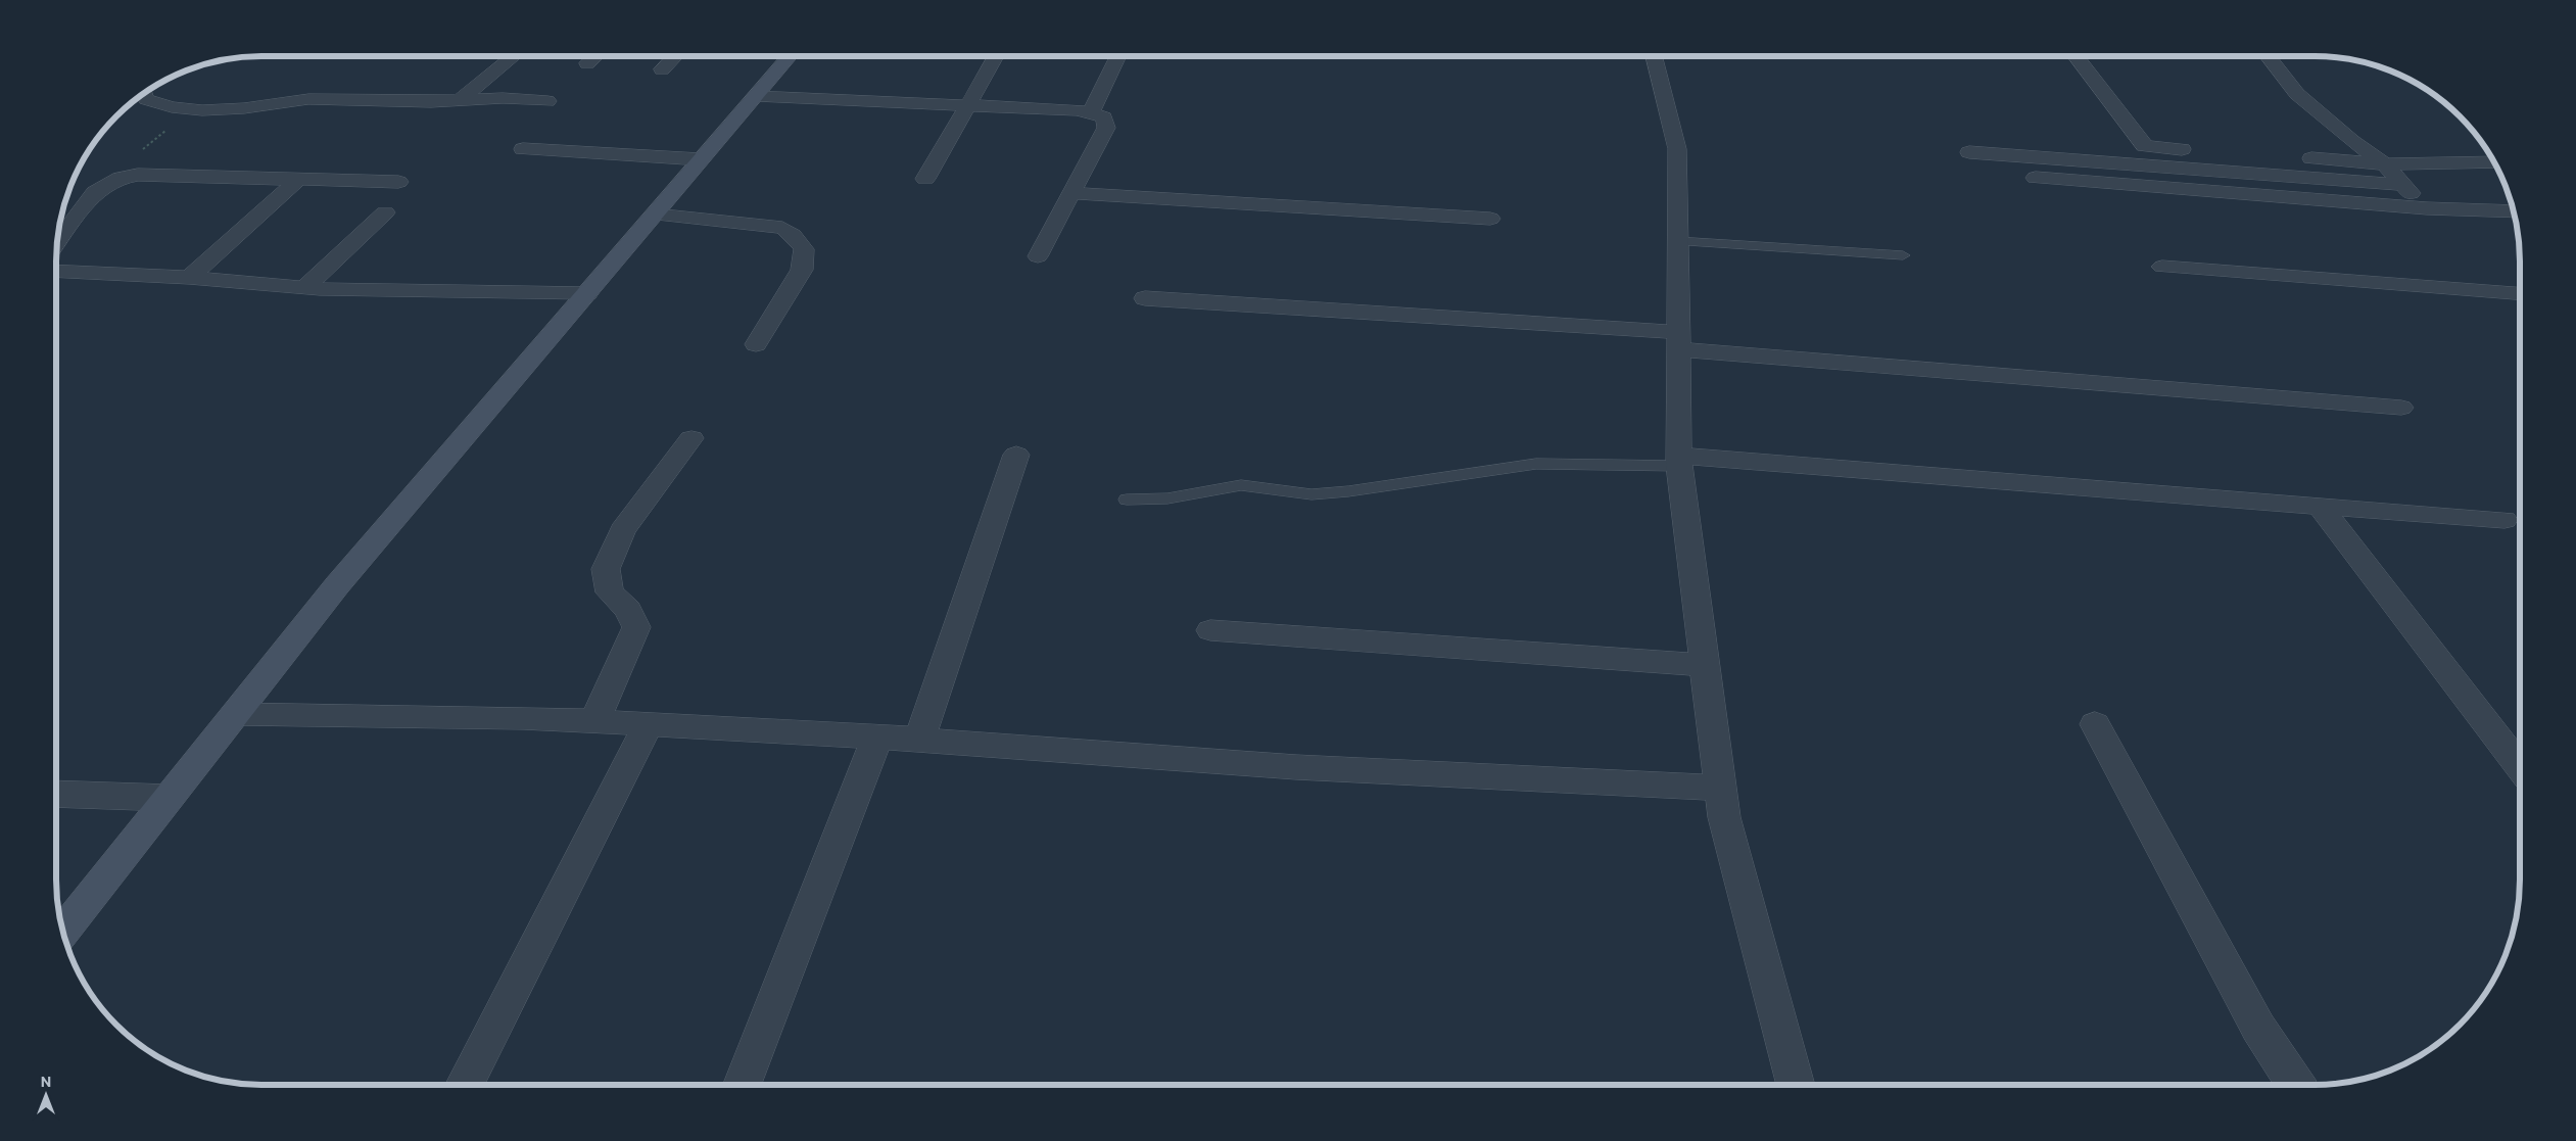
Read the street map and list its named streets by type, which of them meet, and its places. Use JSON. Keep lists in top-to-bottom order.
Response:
{
  "north": "top"
}
